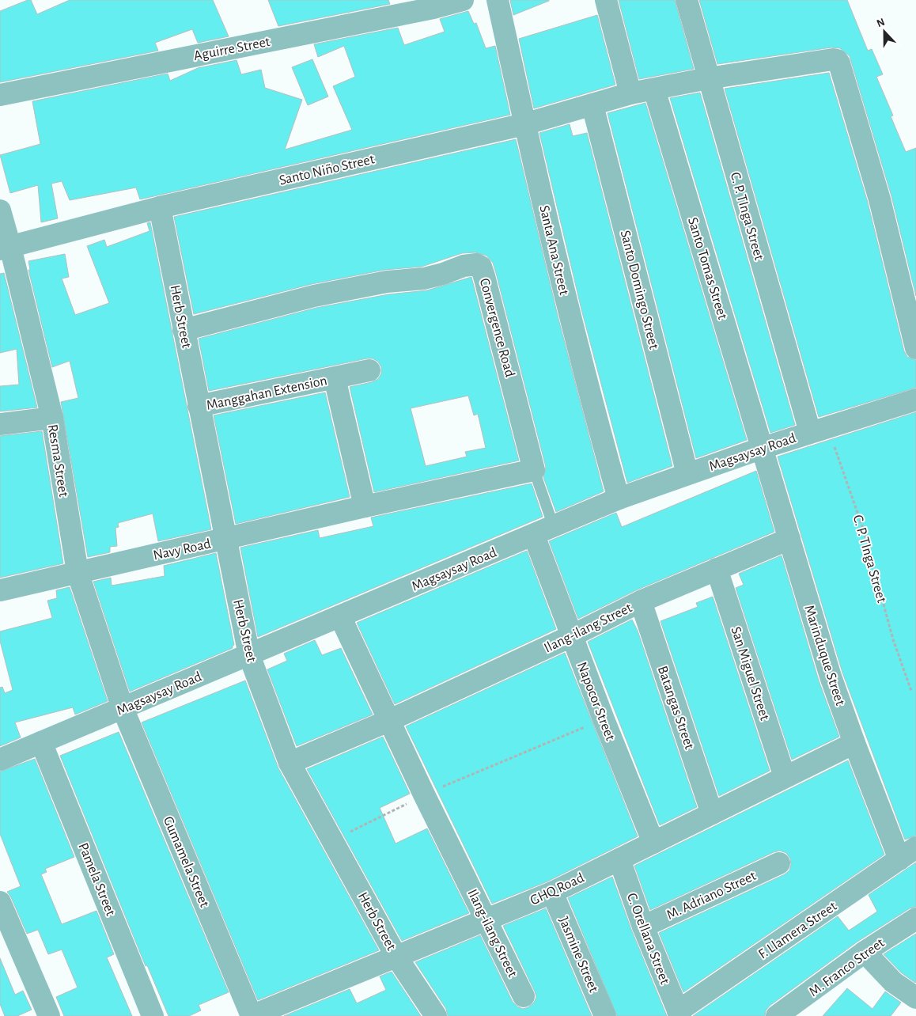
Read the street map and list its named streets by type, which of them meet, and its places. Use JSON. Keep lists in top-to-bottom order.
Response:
{
  "streets": {
    "street": [
      "Aguirre Street",
      "Santo Niño Street",
      "C. P. TInga Street",
      "Santa Ana Street",
      "Santo Tomas Street",
      "Santo Domingo Street",
      "Herb Street",
      "Convergence Road",
      "Manggahan Extension",
      "Magsaysay Road",
      "Resma Street",
      "Navy Road",
      "Ilang-ilang Street",
      "Marinduque Street",
      "San Miguel Street",
      "Napocor Street",
      "Batangas Street",
      "Gumamela Street",
      "Pamela Street",
      "GHQ Road",
      "M. Adriano Street",
      "F. Llamera Street",
      "C. Orellana Street",
      "Jasmine Street",
      "M. Franco Street"
    ]
  },
  "crossings": [
    ["Santo Niño Street", "C. P. TInga Street"],
    ["Santo Niño Street", "Santa Ana Street"],
    ["Santo Niño Street", "Santo Tomas Street"],
    ["Santo Niño Street", "Santo Domingo Street"],
    ["Santo Niño Street", "Herb Street"],
    ["Santo Niño Street", "Resma Street"],
    ["C. P. TInga Street", "Magsaysay Road"],
    ["Santa Ana Street", "Magsaysay Road"],
    ["Santo Tomas Street", "Magsaysay Road"],
    ["Santo Tomas Street", "Marinduque Street"],
    ["Santo Domingo Street", "Magsaysay Road"],
    ["Herb Street", "Convergence Road"],
    ["Herb Street", "Manggahan Extension"],
    ["Herb Street", "Magsaysay Road"],
    ["Herb Street", "Navy Road"],
    ["Herb Street", "Ilang-ilang Street"],
    ["Herb Street", "GHQ Road"],
    ["Manggahan Extension", "Navy Road"],
    ["Magsaysay Road", "Resma Street"],
    ["Magsaysay Road", "Ilang-ilang Street"],
    ["Magsaysay Road", "Marinduque Street"],
    ["Magsaysay Road", "Napocor Street"],
    ["Magsaysay Road", "Gumamela Street"],
    ["Magsaysay Road", "Pamela Street"],
    ["Resma Street", "Navy Road"],
    ["Resma Street", "Gumamela Street"],
    ["Ilang-ilang Street", "Marinduque Street"],
    ["Ilang-ilang Street", "San Miguel Street"],
    ["Ilang-ilang Street", "Napocor Street"],
    ["Ilang-ilang Street", "Batangas Street"],
    ["Ilang-ilang Street", "GHQ Road"],
    ["Marinduque Street", "GHQ Road"],
    ["Marinduque Street", "F. Llamera Street"],
    ["San Miguel Street", "GHQ Road"],
    ["Napocor Street", "GHQ Road"],
    ["Batangas Street", "GHQ Road"],
    ["Gumamela Street", "GHQ Road"],
    ["GHQ Road", "C. Orellana Street"],
    ["GHQ Road", "Jasmine Street"],
    ["M. Adriano Street", "C. Orellana Street"],
    ["F. Llamera Street", "C. Orellana Street"]
  ],
  "north": "top"
}
